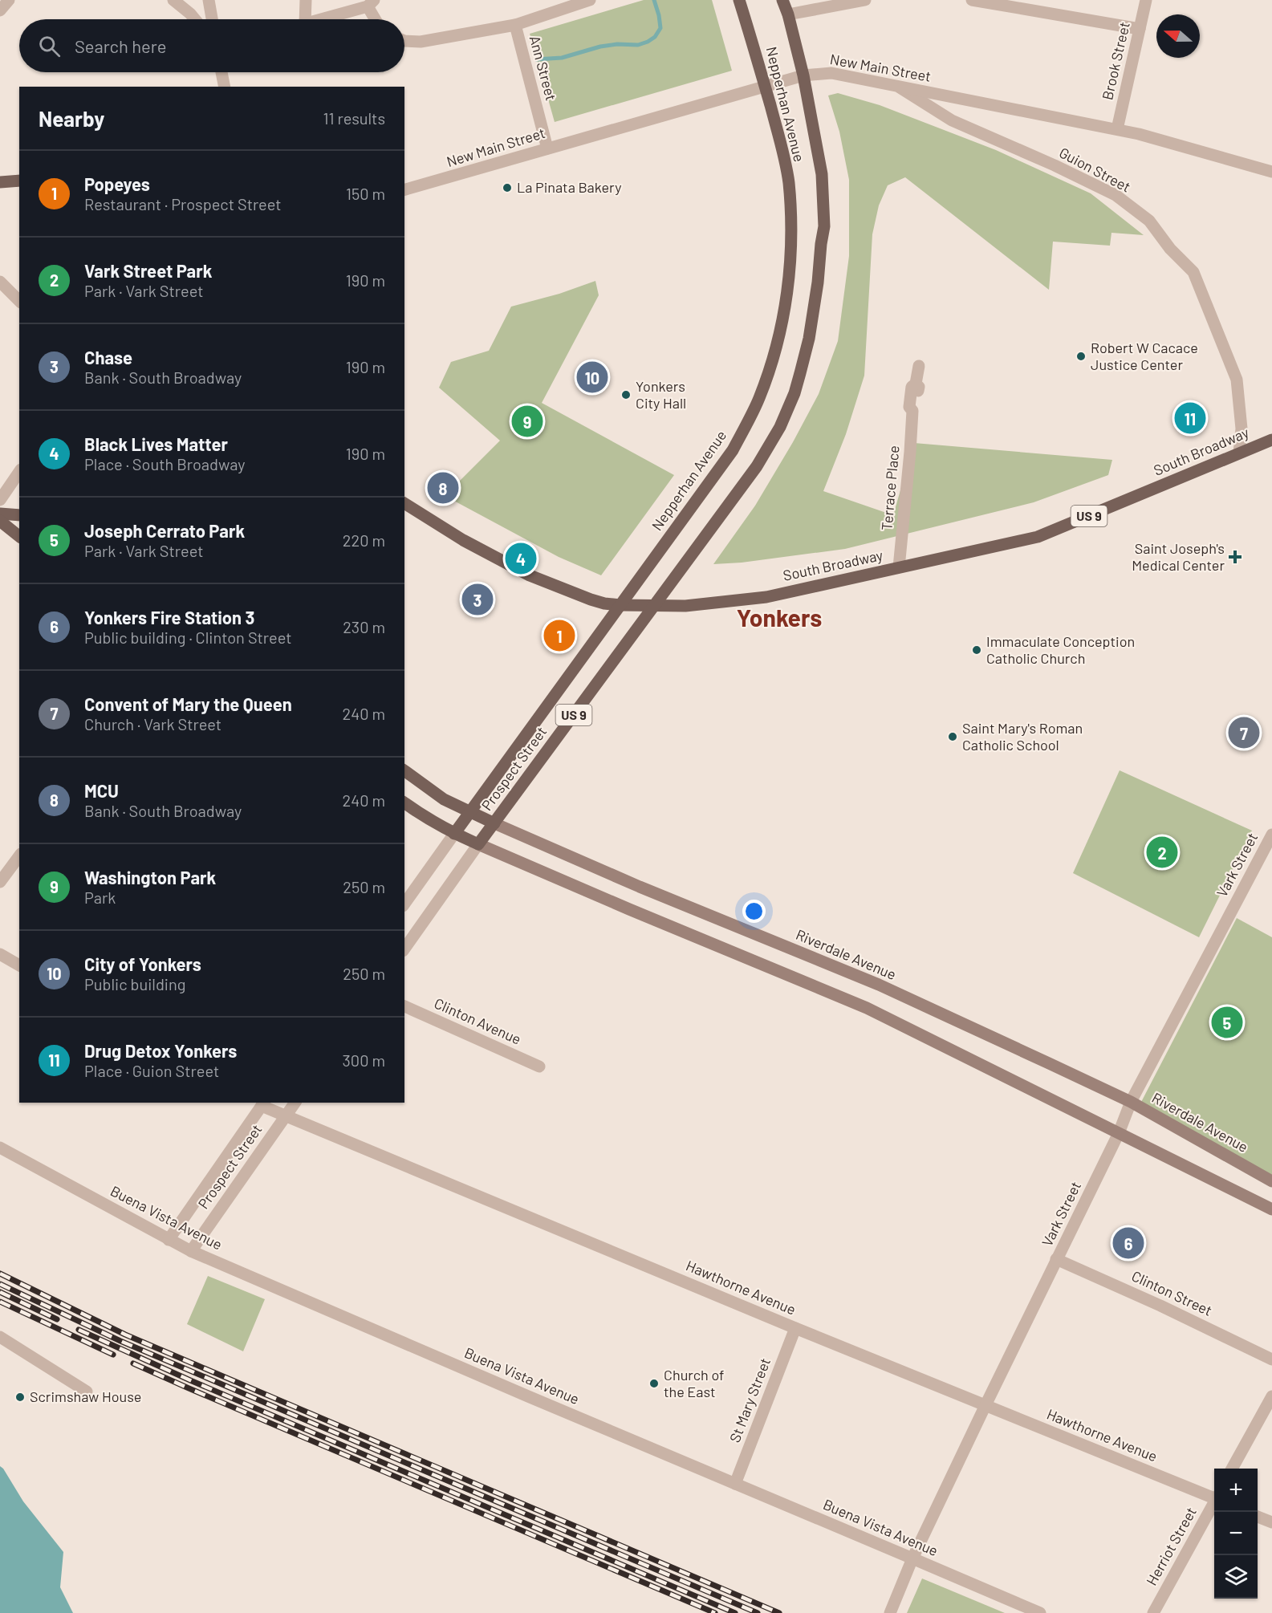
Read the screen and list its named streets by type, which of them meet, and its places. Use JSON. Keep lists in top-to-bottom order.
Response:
{
  "streets": {
    "main road": [
      "Nepperhan Avenue",
      "South Broadway",
      "US 9",
      "Prospect Street",
      "Riverdale Avenue"
    ],
    "street": [
      "Brook Street",
      "Ann Street",
      "New Main Street",
      "Guion Street",
      "Terrace Place",
      "Vark Street",
      "Clinton Avenue",
      "Buena Vista Avenue",
      "Hawthorne Avenue",
      "Clinton Street",
      "St Mary Street",
      "Herriot Street"
    ]
  },
  "crossings": [
    ["Brook Street", "New Main Street"],
    ["Ann Street", "New Main Street"],
    ["New Main Street", "Nepperhan Avenue"],
    ["New Main Street", "Guion Street"],
    ["Nepperhan Avenue", "South Broadway"],
    ["Nepperhan Avenue", "Prospect Street"],
    ["Guion Street", "South Broadway"],
    ["South Broadway", "Terrace Place"],
    ["South Broadway", "Prospect Street"],
    ["Prospect Street", "Riverdale Avenue"],
    ["Prospect Street", "Buena Vista Avenue"],
    ["Prospect Street", "Hawthorne Avenue"],
    ["Vark Street", "Riverdale Avenue"],
    ["Vark Street", "Buena Vista Avenue"],
    ["Vark Street", "Hawthorne Avenue"],
    ["Vark Street", "Clinton Street"],
    ["Buena Vista Avenue", "St Mary Street"],
    ["Hawthorne Avenue", "St Mary Street"]
  ],
  "districts": ["Yonkers"],
  "places": {
    "other": [
      "La Pinata Bakery",
      "Robert W Cacace Justice Center",
      "Yonkers City Hall",
      "Immaculate Conception Catholic Church",
      "Saint Mary's Roman Catholic School",
      "Church of the East",
      "Scrimshaw House"
    ],
    "health": ["Saint Joseph's Medical Center"]
  },
  "north": "left",
  "page": {
    "search": "Search here",
    "heading": ["Nearby", "11 results"],
    "list": [
      {
        "mark": "1",
        "name": "Popeyes",
        "note": "Restaurant · Prospect Street",
        "value": "150 m"
      },
      {
        "mark": "2",
        "name": "Vark Street Park",
        "note": "Park · Vark Street",
        "value": "190 m"
      },
      {
        "mark": "3",
        "name": "Chase",
        "note": "Bank · South Broadway",
        "value": "190 m"
      },
      {
        "mark": "4",
        "name": "Black Lives Matter",
        "note": "Place · South Broadway",
        "value": "190 m"
      },
      {
        "mark": "5",
        "name": "Joseph Cerrato Park",
        "note": "Park · Vark Street",
        "value": "220 m"
      },
      {
        "mark": "6",
        "name": "Yonkers Fire Station 3",
        "note": "Public building · Clinton Street",
        "value": "230 m"
      },
      {
        "mark": "7",
        "name": "Convent of Mary the Queen",
        "note": "Church · Vark Street",
        "value": "240 m"
      },
      {
        "mark": "8",
        "name": "MCU",
        "note": "Bank · South Broadway",
        "value": "240 m"
      },
      {
        "mark": "9",
        "name": "Washington Park",
        "note": "Park",
        "value": "250 m"
      },
      {
        "mark": "10",
        "name": "City of Yonkers",
        "note": "Public building",
        "value": "250 m"
      },
      {
        "mark": "11",
        "name": "Drug Detox Yonkers",
        "note": "Place · Guion Street",
        "value": "300 m"
      }
    ],
    "pins": [
      "10",
      "11",
      "9",
      "8",
      "4",
      "3",
      "1",
      "7",
      "2",
      "5",
      "6"
    ],
    "map_buttons": ["+", "−"]
  }
}
